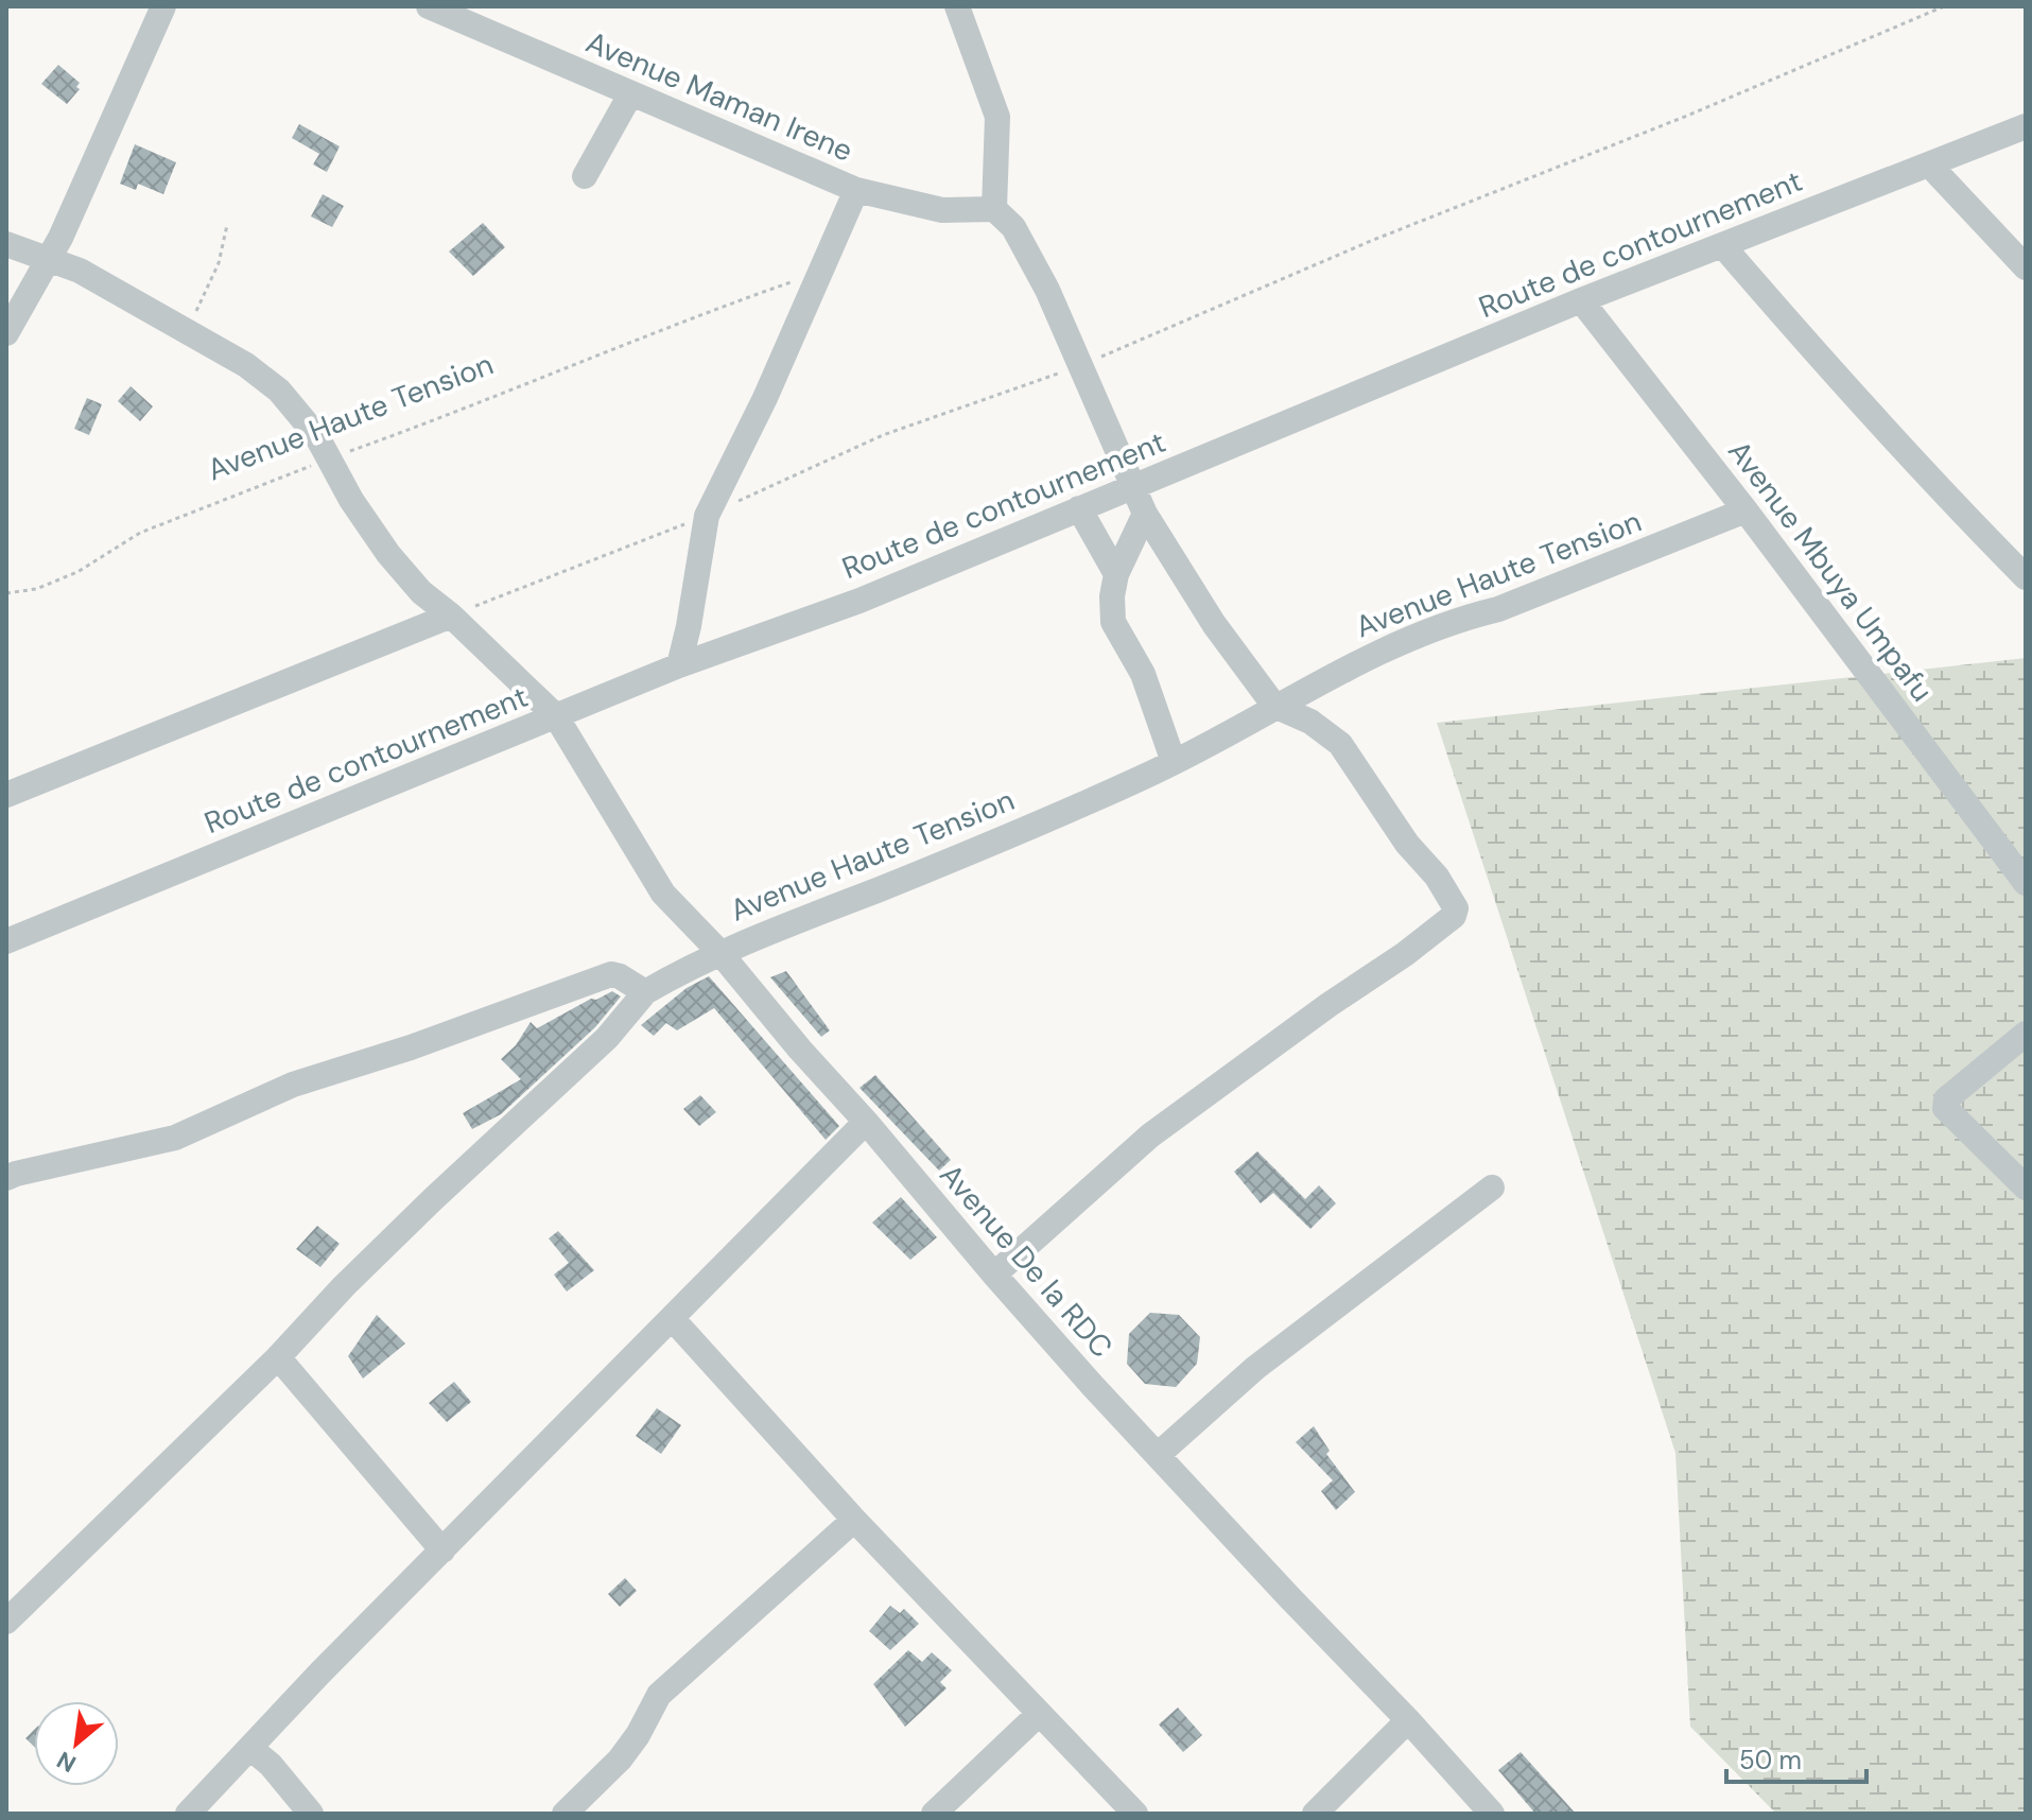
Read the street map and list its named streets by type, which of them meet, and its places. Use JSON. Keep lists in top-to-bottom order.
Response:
{
  "streets": {
    "street": [
      "Avenue Maman Irene",
      "Route de contournement",
      "Avenue Haute Tension",
      "Avenue Mbuya Umpafu",
      "Avenue De la RDC"
    ]
  },
  "crossings": [
    ["Route de contournement", "Avenue Mbuya Umpafu"],
    ["Route de contournement", "Avenue De la RDC"],
    ["Avenue Haute Tension", "Avenue Mbuya Umpafu"],
    ["Avenue Haute Tension", "Avenue De la RDC"]
  ],
  "scale_bar": "50 m",
  "north": "bottom left"
}
